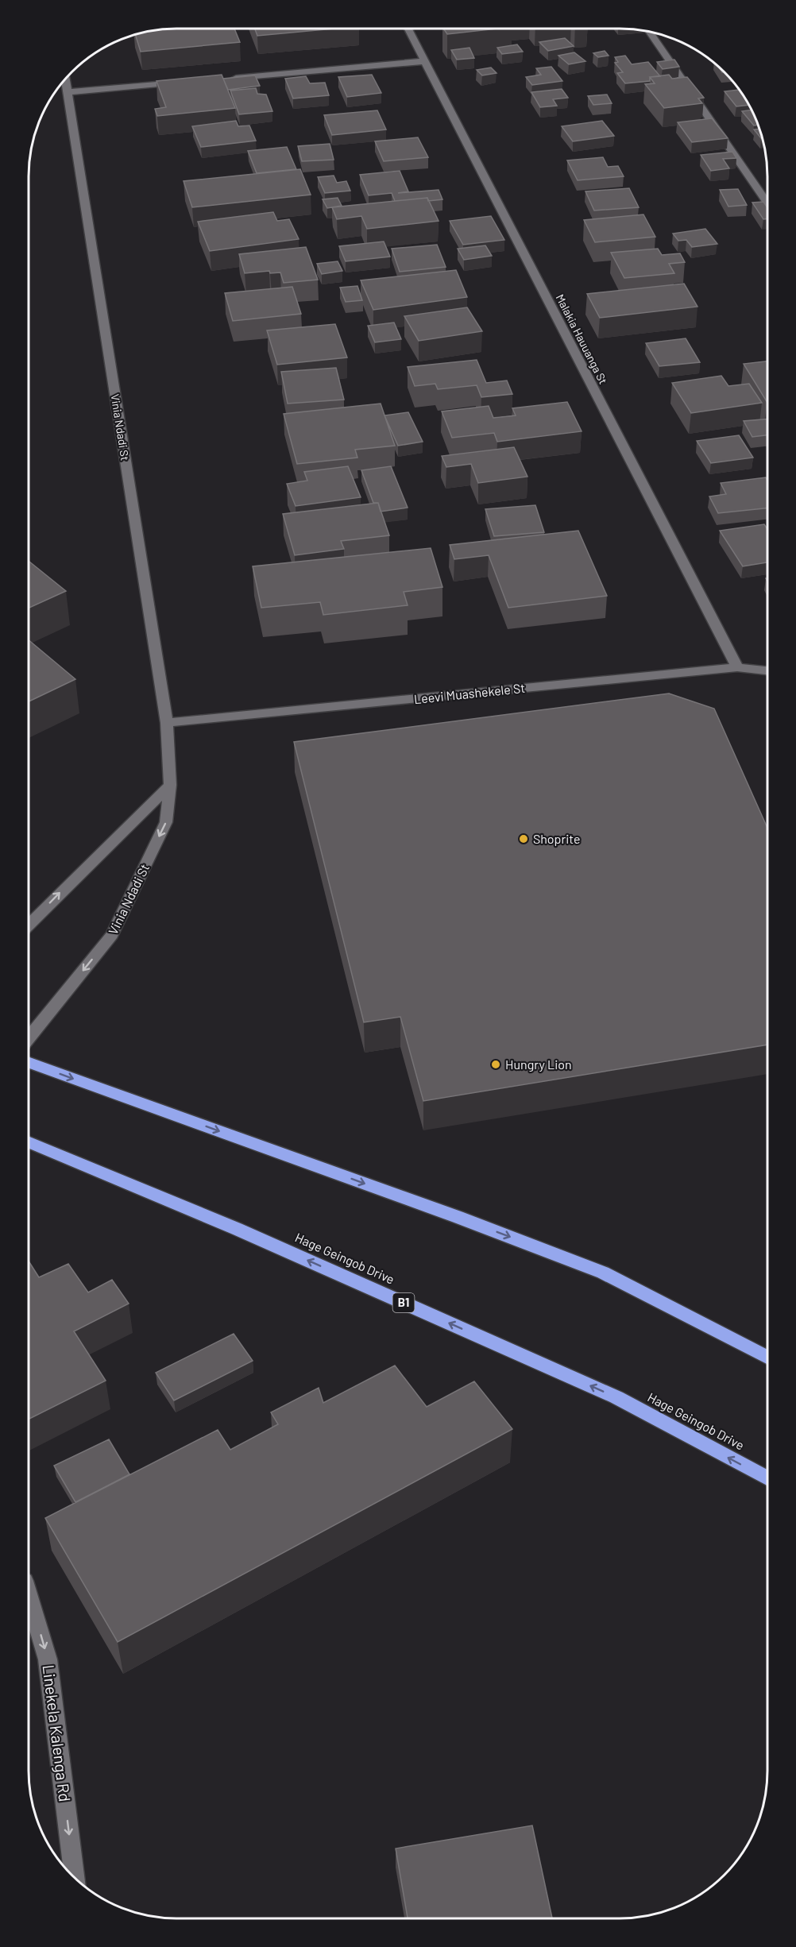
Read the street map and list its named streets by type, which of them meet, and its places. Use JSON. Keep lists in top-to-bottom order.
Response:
{
  "streets": {
    "highway": ["Hage Geingob Drive", "B1"],
    "street": [
      "Malakia Hauuanga St",
      "Vinia Ndadi St",
      "Leevi Muashekele St",
      "Linekela Kalenga Rd"
    ]
  },
  "crossings": [
    ["Malakia Hauuanga St", "Leevi Muashekele St"],
    ["Vinia Ndadi St", "Leevi Muashekele St"]
  ],
  "one_way": ["Linekela Kalenga Rd"],
  "places": ["Shoprite", "Hungry Lion"]
}
